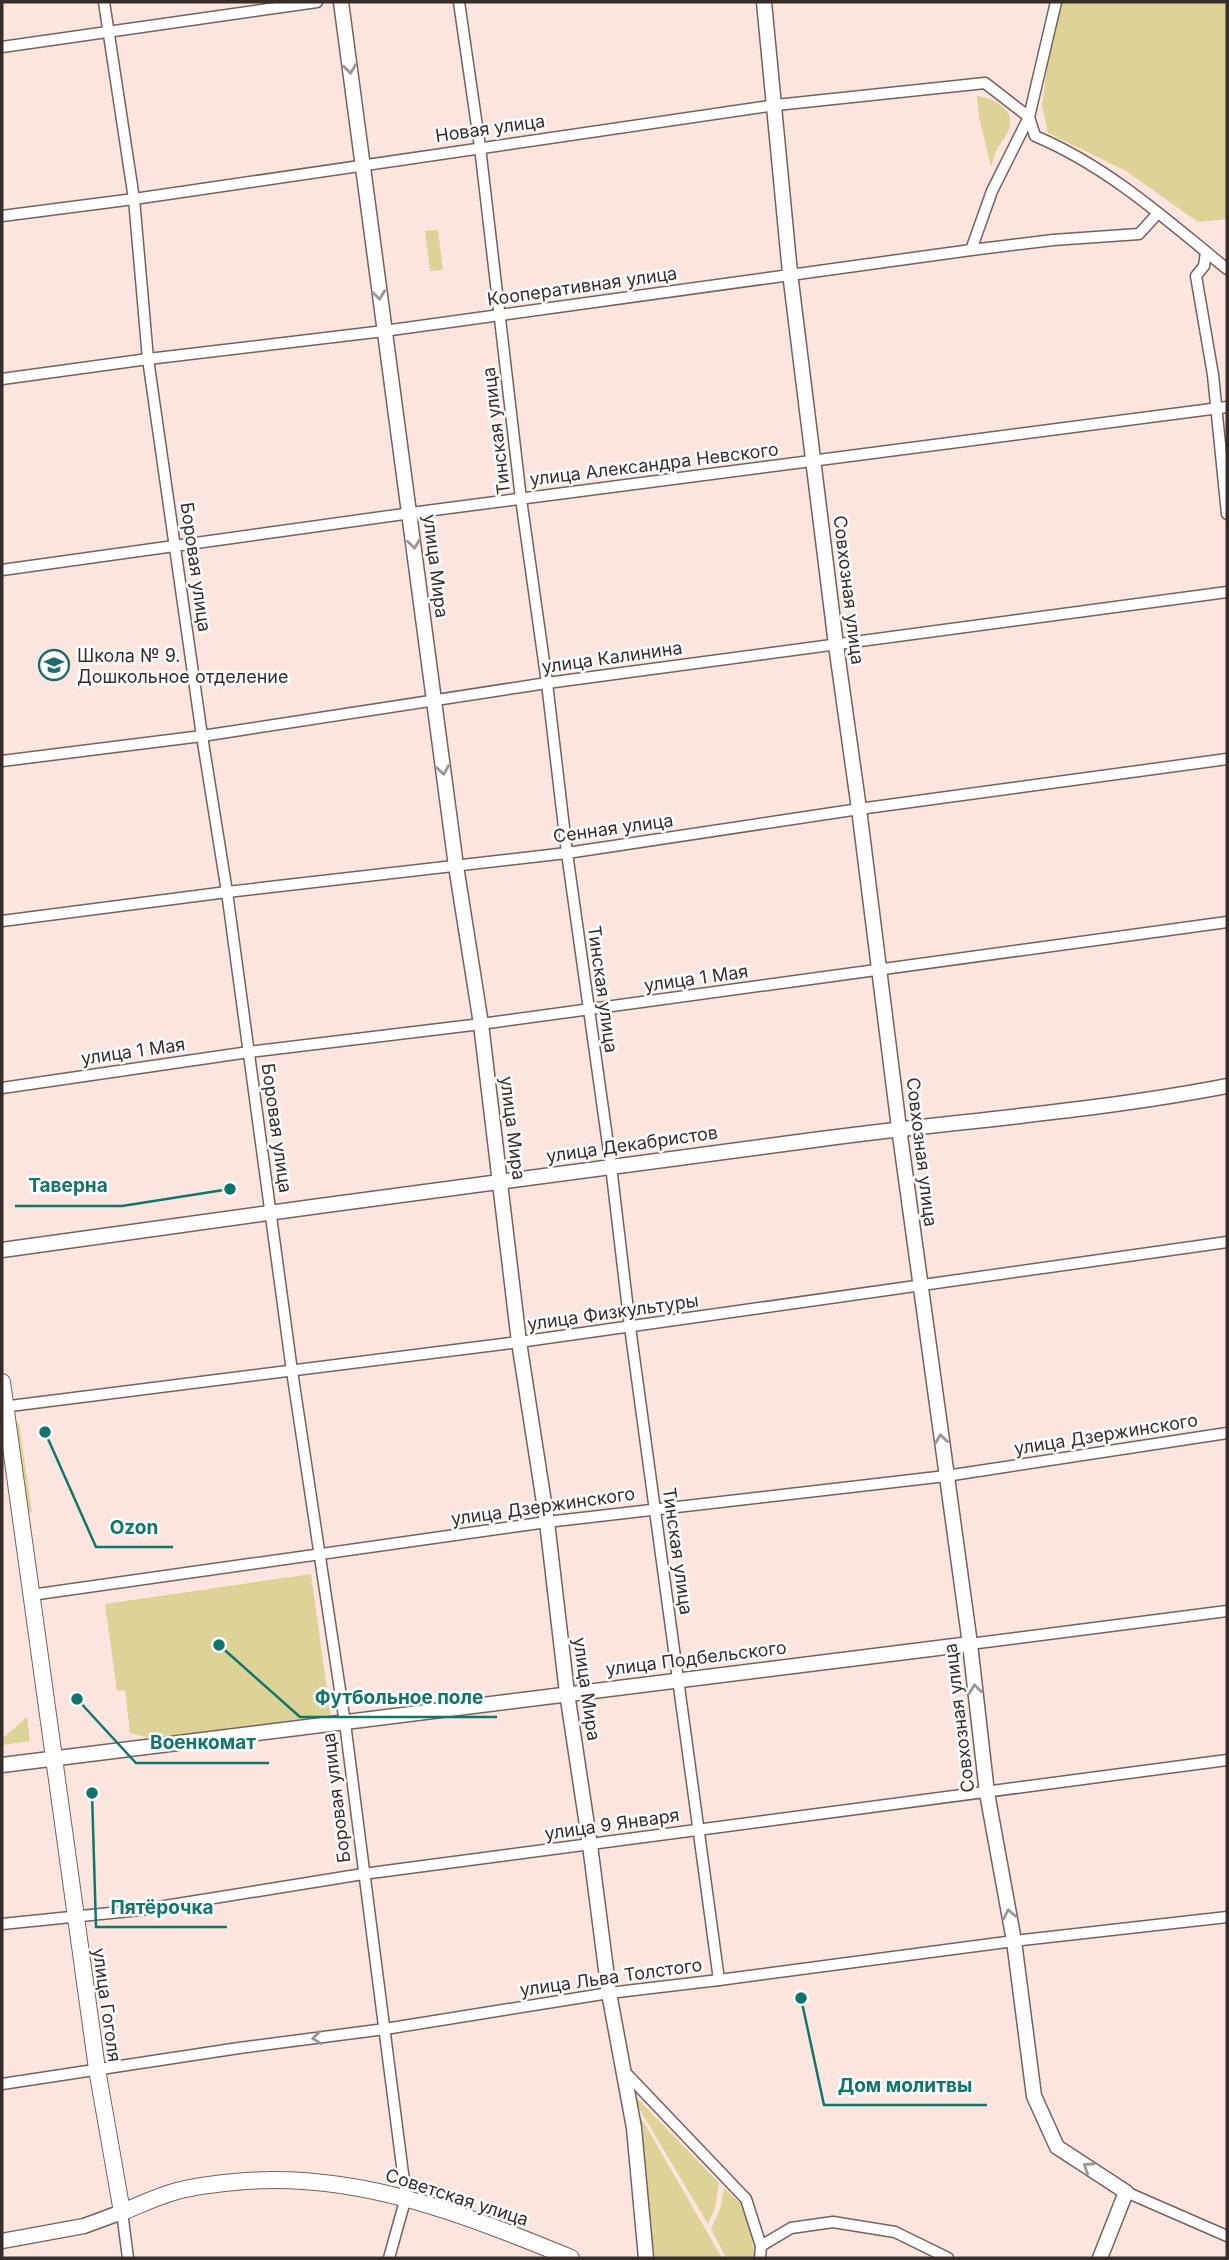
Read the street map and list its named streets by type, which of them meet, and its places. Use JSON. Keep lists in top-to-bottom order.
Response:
{
  "streets": {
    "main road": [
      "улица Мира",
      "Совхозная улица",
      "улица Декабристов",
      "улица Подбельского",
      "улица Гоголя",
      "Советская улица"
    ],
    "street": [
      "Новая улица",
      "Кооперативная улица",
      "Тинская улица",
      "улица Александра Невского",
      "Боровая улица",
      "улица Калинина",
      "Сенная улица",
      "улица 1 Мая",
      "улица Физкультуры",
      "улица Дзержинского",
      "улица 9 Января",
      "улица Льва Толстого"
    ]
  },
  "crossings": [
    ["Новая улица", "Тинская улица"],
    ["Новая улица", "улица Мира"],
    ["Новая улица", "Боровая улица"],
    ["Новая улица", "Совхозная улица"],
    ["Кооперативная улица", "Тинская улица"],
    ["Кооперативная улица", "улица Мира"],
    ["Кооперативная улица", "Боровая улица"],
    ["Кооперативная улица", "Совхозная улица"],
    ["Тинская улица", "улица Александра Невского"],
    ["Тинская улица", "улица Калинина"],
    ["Тинская улица", "Сенная улица"],
    ["Тинская улица", "улица 1 Мая"],
    ["Тинская улица", "улица Декабристов"],
    ["Тинская улица", "улица Физкультуры"],
    ["Тинская улица", "улица Дзержинского"],
    ["Тинская улица", "улица Подбельского"],
    ["Тинская улица", "улица 9 Января"],
    ["Тинская улица", "улица Льва Толстого"],
    ["улица Александра Невского", "улица Мира"],
    ["улица Александра Невского", "Боровая улица"],
    ["улица Александра Невского", "Совхозная улица"],
    ["улица Мира", "улица Калинина"],
    ["улица Мира", "Сенная улица"],
    ["улица Мира", "улица 1 Мая"],
    ["улица Мира", "улица Декабристов"],
    ["улица Мира", "улица Физкультуры"],
    ["улица Мира", "улица Дзержинского"],
    ["улица Мира", "улица Подбельского"],
    ["улица Мира", "улица 9 Января"],
    ["улица Мира", "улица Льва Толстого"],
    ["Боровая улица", "улица Калинина"],
    ["Боровая улица", "Сенная улица"],
    ["Боровая улица", "улица 1 Мая"],
    ["Боровая улица", "улица Декабристов"],
    ["Боровая улица", "улица Физкультуры"],
    ["Боровая улица", "улица Дзержинского"],
    ["Боровая улица", "улица Подбельского"],
    ["Боровая улица", "улица 9 Января"],
    ["Боровая улица", "улица Льва Толстого"],
    ["Боровая улица", "Советская улица"],
    ["Совхозная улица", "улица Калинина"],
    ["Совхозная улица", "Сенная улица"],
    ["Совхозная улица", "улица 1 Мая"],
    ["Совхозная улица", "улица Декабристов"],
    ["Совхозная улица", "улица Физкультуры"],
    ["Совхозная улица", "улица Дзержинского"],
    ["Совхозная улица", "улица Подбельского"],
    ["Совхозная улица", "улица 9 Января"],
    ["Совхозная улица", "улица Льва Толстого"],
    ["улица Физкультуры", "улица Гоголя"],
    ["улица Дзержинского", "улица Гоголя"],
    ["улица Подбельского", "улица Гоголя"],
    ["улица 9 Января", "улица Гоголя"],
    ["улица Льва Толстого", "улица Гоголя"],
    ["улица Гоголя", "Советская улица"]
  ],
  "places": {
    "school or university": ["Школа № 9. Дошкольное отделение"],
    "other": [
      "Таверна",
      "Ozon",
      "Футбольное поле",
      "Военкомат",
      "Пятёрочка",
      "Дом молитвы"
    ]
  }
}
